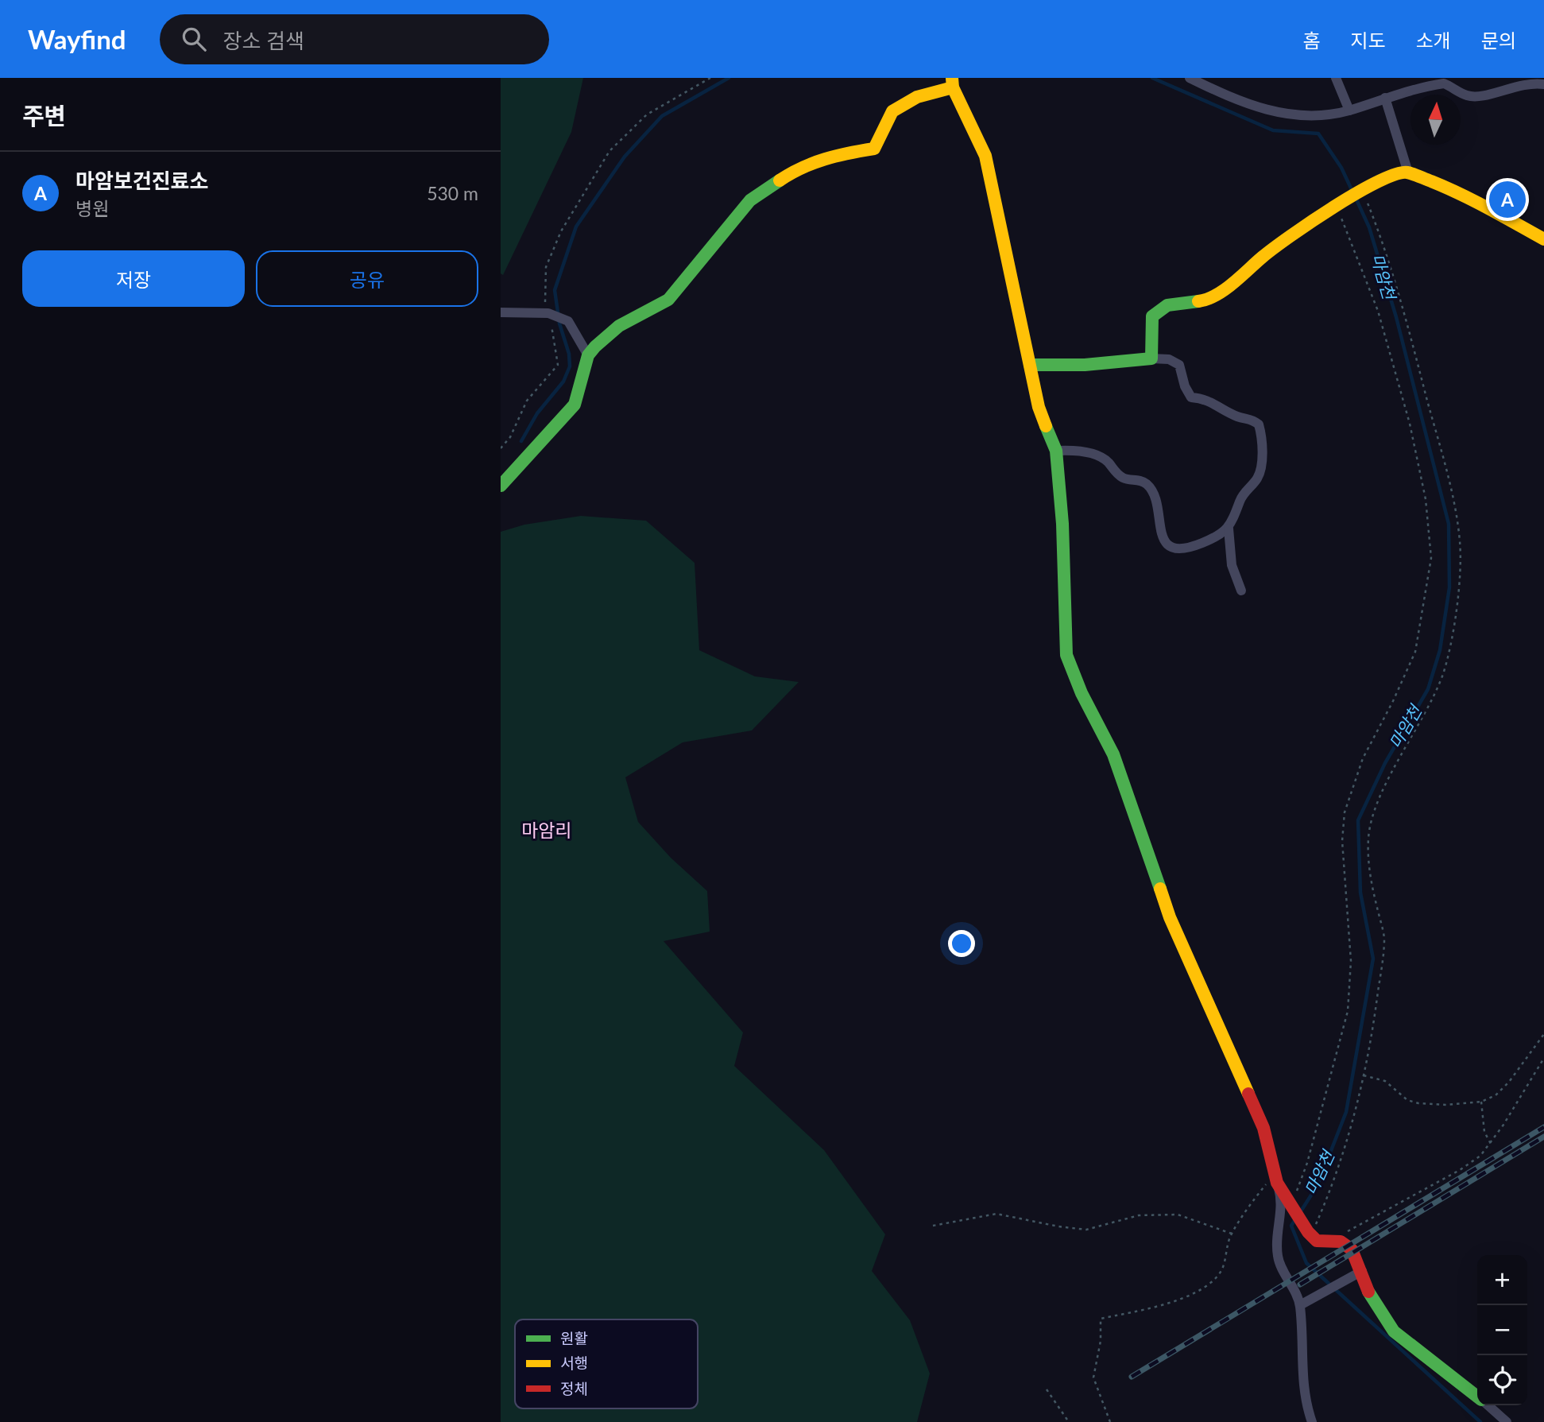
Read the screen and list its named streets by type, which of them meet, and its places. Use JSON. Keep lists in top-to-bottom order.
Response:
{
  "districts": ["마암리"],
  "water": ["마암천"],
  "legend": ["원활", "서행", "정체"],
  "north": "top",
  "page": {
    "header": "Wayfind",
    "search": "장소 검색",
    "nav": [
      "홈",
      "지도",
      "소개",
      "문의"
    ],
    "heading": "주변",
    "list": [
      {
        "mark": "A",
        "name": "마암보건진료소",
        "note": "병원",
        "value": "530 m"
      }
    ],
    "pins": "A",
    "buttons": ["저장", "공유"],
    "map_buttons": ["+", "−"]
  }
}
